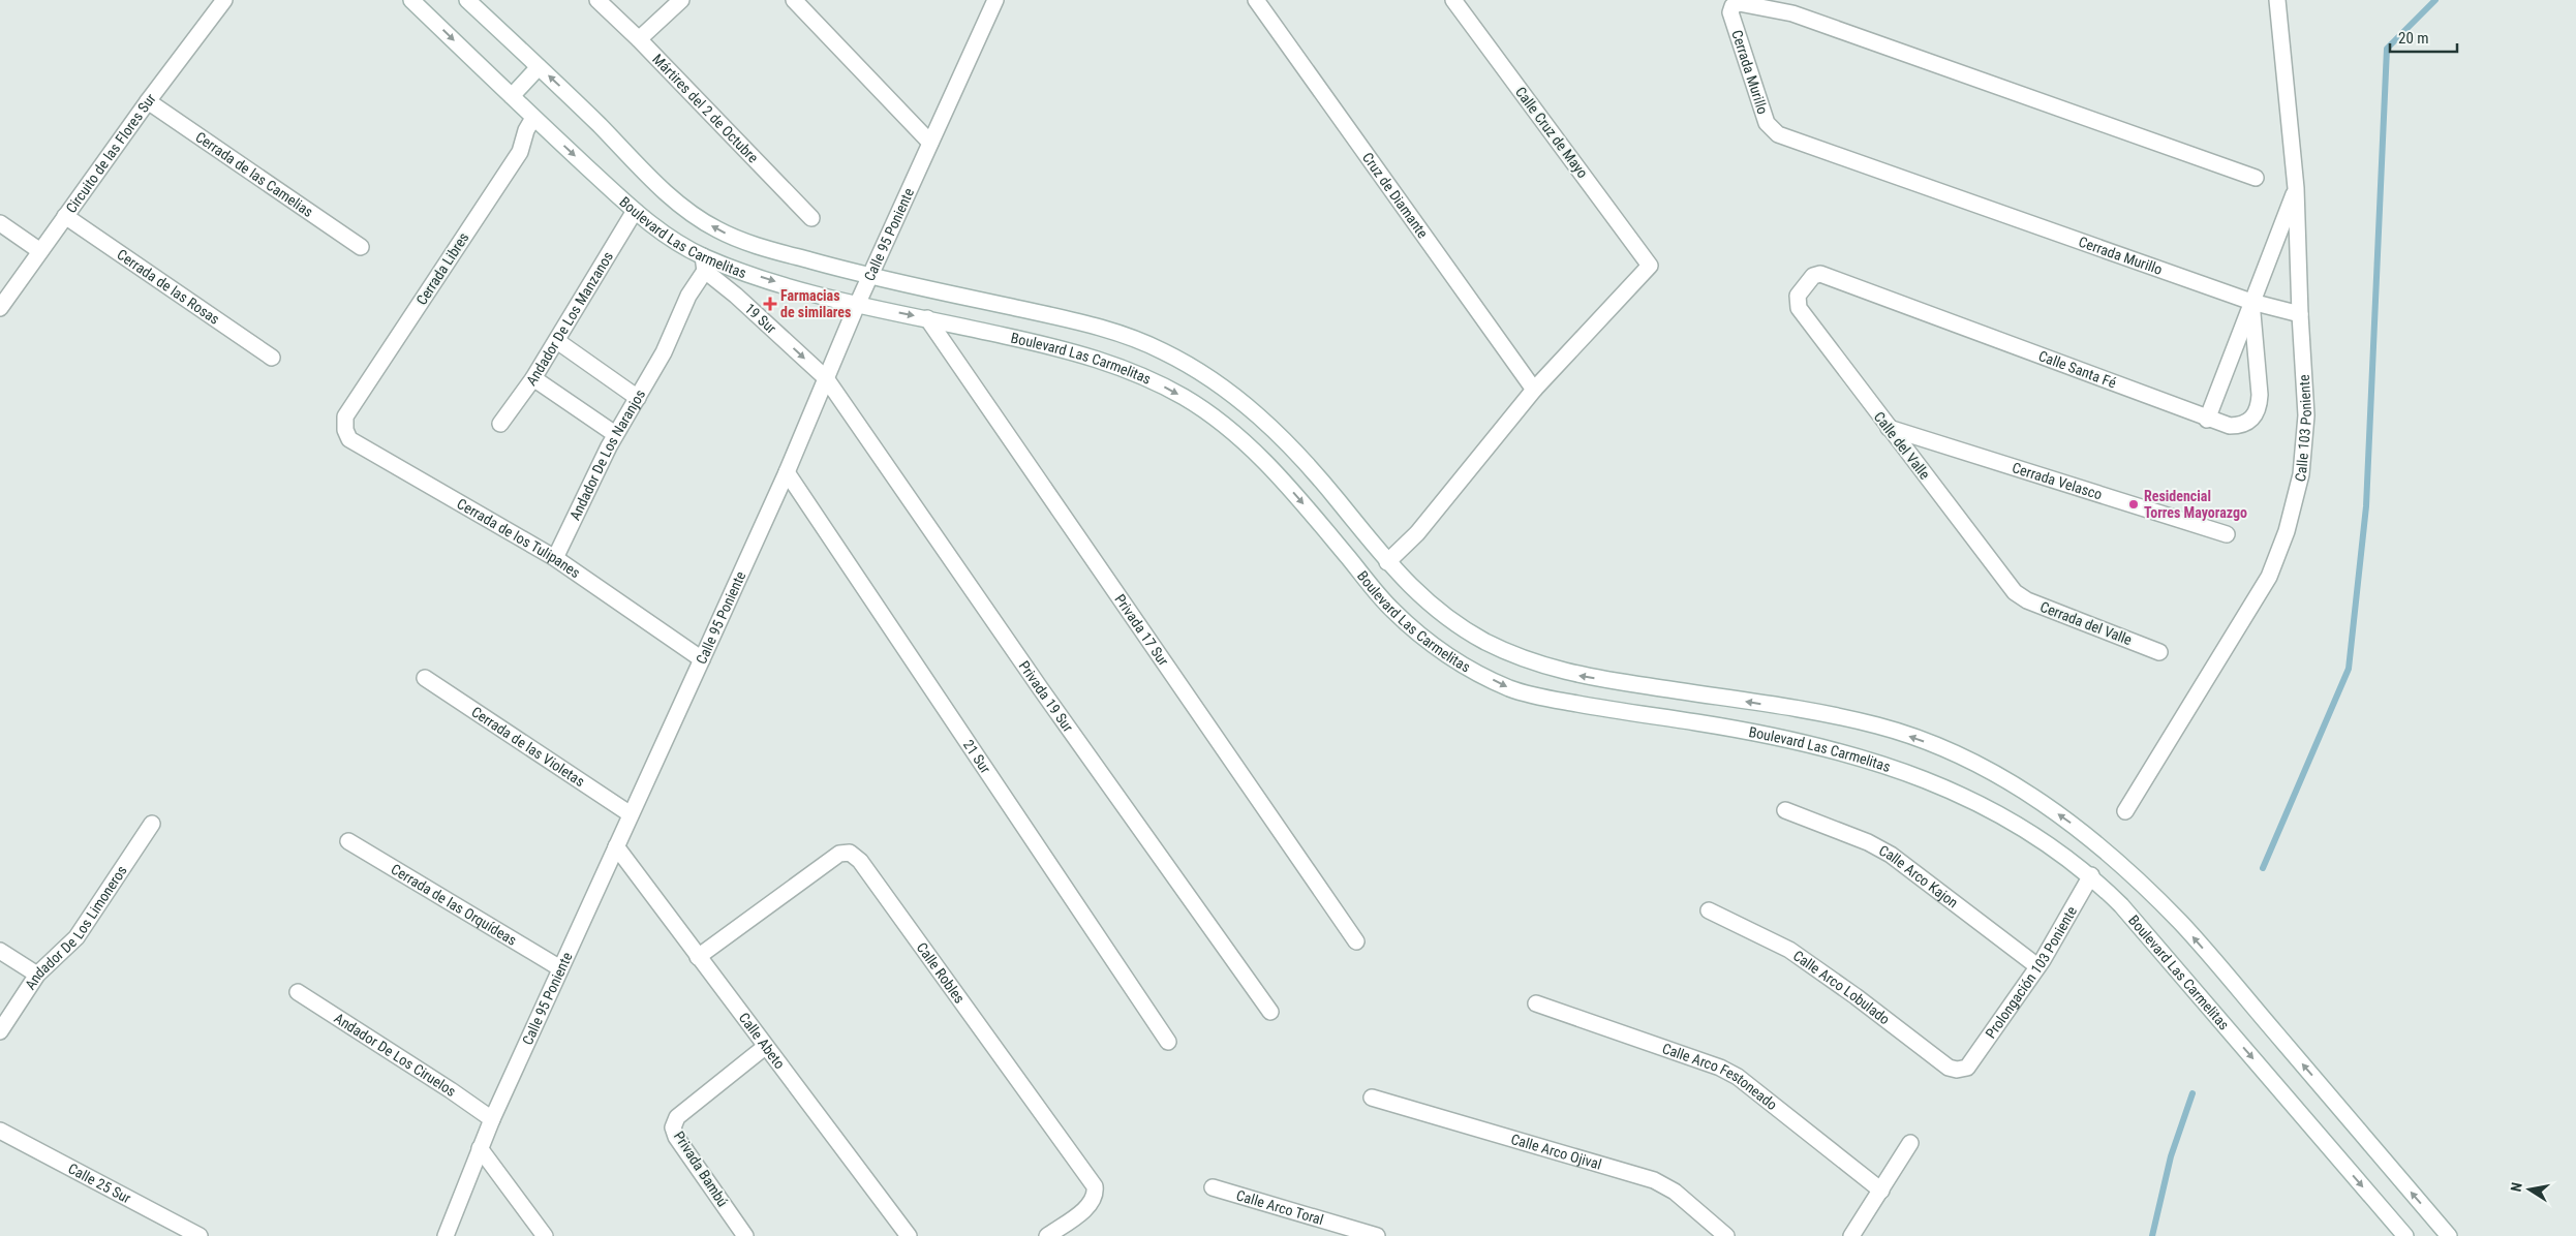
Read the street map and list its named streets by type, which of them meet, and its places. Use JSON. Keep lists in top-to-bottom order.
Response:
{
  "streets": {
    "street": [
      "Cerrada Murillo",
      "Mártires del 2 de Octubre",
      "Calle Cruz de Mayo",
      "Circuito de las Flores Sur",
      "Cerrada de las Camelias",
      "Cruz de Diamante",
      "Boulevard Las Carmelitas",
      "Calle 95 Poniente",
      "Cerrada Libres",
      "Cerrada de las Rosas",
      "Andador De Los Manzanos",
      "19 Sur",
      "Calle Santa Fé",
      "Calle 103 Poniente",
      "Calle del Valle",
      "Andador De Los Naranjos",
      "Cerrada Velasco",
      "Cerrada de los Tulipanes",
      "Cerrada del Valle",
      "Privada 17 Sur",
      "Privada 19 Sur",
      "Cerrada de las Violetas",
      "21 Sur",
      "Calle Arco Kajon",
      "Cerrada de las Orquídeas",
      "Andador De Los Limoneros",
      "Calle Robles",
      "Prolongación 103 Poniente",
      "Calle Arco Lobulado",
      "Calle Abeto",
      "Andador De Los Ciruelos",
      "Calle Arco Festoneado",
      "Calle Arco Ojival",
      "Privada Bambú",
      "Calle 25 Sur",
      "Calle Arco Toral"
    ]
  },
  "crossings": [
    ["Cerrada Murillo", "Calle Santa Fé"],
    ["Cerrada Murillo", "Calle 103 Poniente"],
    ["Calle Cruz de Mayo", "Cruz de Diamante"],
    ["Circuito de las Flores Sur", "Cerrada de las Camelias"],
    ["Circuito de las Flores Sur", "Cerrada de las Rosas"],
    ["Boulevard Las Carmelitas", "Calle 95 Poniente"],
    ["Boulevard Las Carmelitas", "Cerrada Libres"],
    ["Boulevard Las Carmelitas", "Andador De Los Manzanos"],
    ["Boulevard Las Carmelitas", "19 Sur"],
    ["Boulevard Las Carmelitas", "Andador De Los Naranjos"],
    ["Boulevard Las Carmelitas", "Privada 17 Sur"],
    ["Boulevard Las Carmelitas", "Prolongación 103 Poniente"],
    ["Calle 95 Poniente", "19 Sur"],
    ["Calle 95 Poniente", "Cerrada de los Tulipanes"],
    ["Calle 95 Poniente", "Privada 19 Sur"],
    ["Calle 95 Poniente", "Cerrada de las Violetas"],
    ["Calle 95 Poniente", "21 Sur"],
    ["Calle 95 Poniente", "Cerrada de las Orquídeas"],
    ["Calle 95 Poniente", "Calle Abeto"],
    ["Calle 95 Poniente", "Andador De Los Ciruelos"],
    ["Cerrada Libres", "Cerrada de los Tulipanes"],
    ["19 Sur", "Andador De Los Naranjos"],
    ["19 Sur", "Privada 19 Sur"],
    ["Calle Santa Fé", "Calle del Valle"],
    ["Calle del Valle", "Cerrada Velasco"],
    ["Calle del Valle", "Cerrada del Valle"],
    ["Andador De Los Naranjos", "Cerrada de los Tulipanes"],
    ["Calle Arco Kajon", "Prolongación 103 Poniente"],
    ["Calle Robles", "Calle Abeto"],
    ["Prolongación 103 Poniente", "Calle Arco Lobulado"],
    ["Calle Abeto", "Privada Bambú"]
  ],
  "one_way": ["19 Sur"],
  "places": {
    "health": ["Farmacias de similares"],
    "other": ["Residencial Torres Mayorazgo"]
  },
  "scale_bar": "20 m",
  "north": "left"
}
